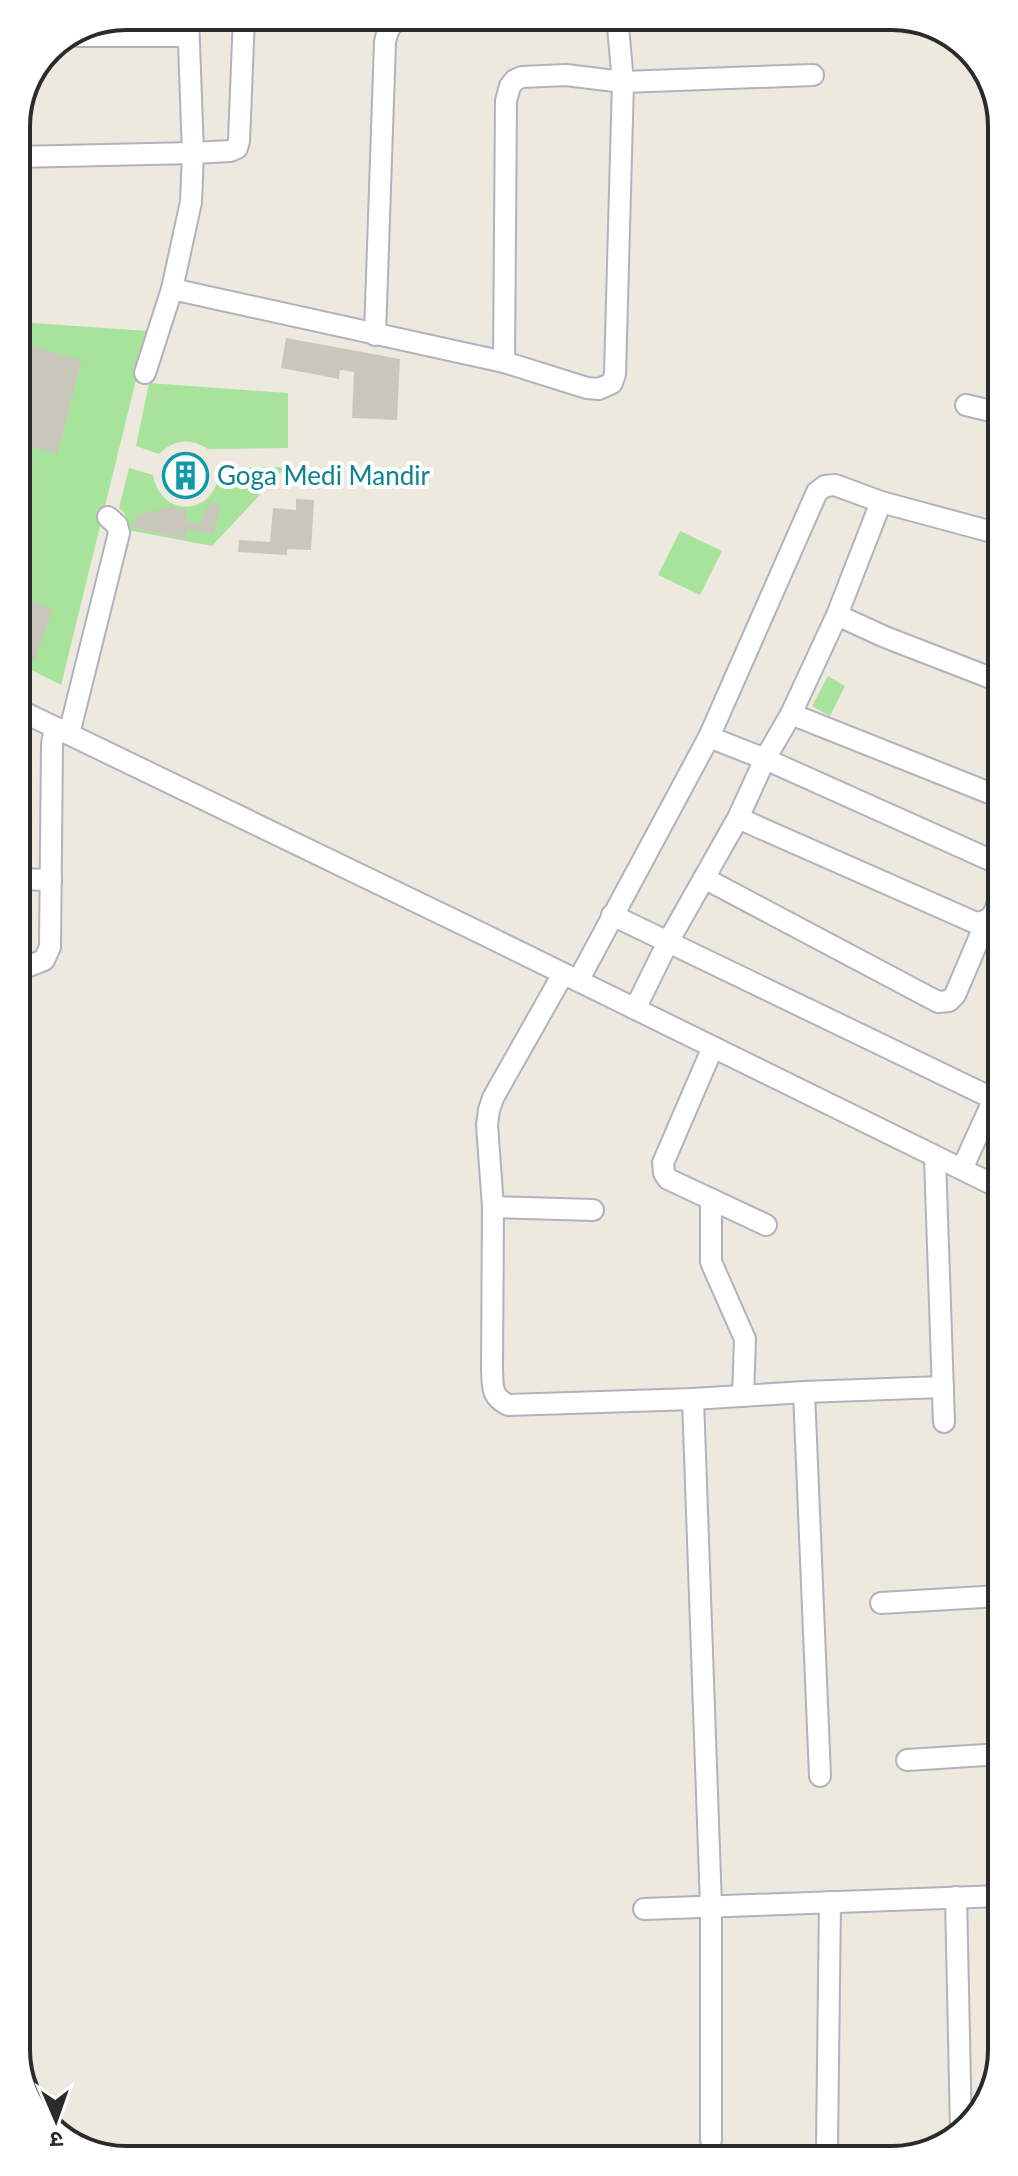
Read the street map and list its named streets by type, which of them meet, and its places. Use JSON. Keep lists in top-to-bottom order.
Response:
{
  "places": {
    "building": ["Goga Medi Mandir"]
  },
  "north": "bottom"
}
